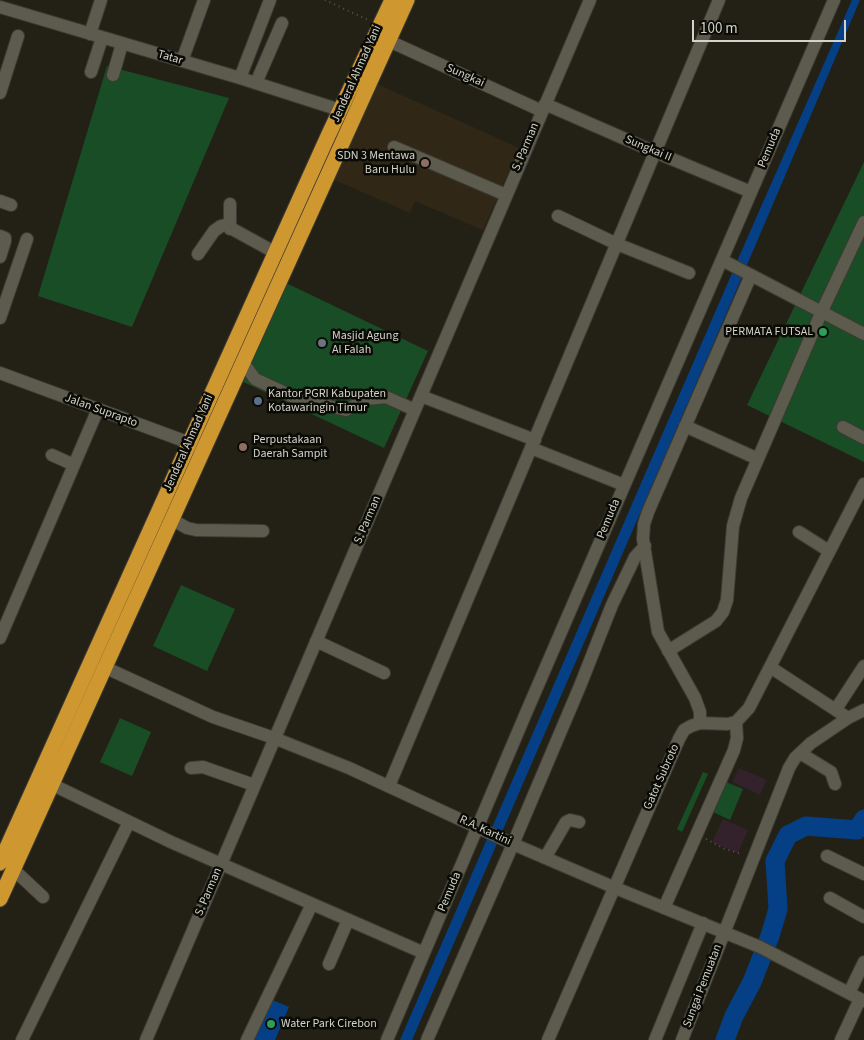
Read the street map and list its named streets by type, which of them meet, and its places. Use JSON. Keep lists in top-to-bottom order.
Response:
{
  "streets": {
    "highway": ["Jenderal Ahmad Yani"],
    "street": [
      "Tatar",
      "Sungkai",
      "S. Parman",
      "Pemuda",
      "Sungkai II",
      "Jalan Suprapto",
      "Gatot Subroto",
      "R.A. Kartini",
      "Sungai Pemuatan"
    ]
  },
  "crossings": [
    ["Tatar", "Jenderal Ahmad Yani"],
    ["Jenderal Ahmad Yani", "Sungkai"],
    ["Jenderal Ahmad Yani", "Jalan Suprapto"],
    ["Jenderal Ahmad Yani", "R.A. Kartini"],
    ["Sungkai", "S. Parman"],
    ["Sungkai", "Sungkai II"],
    ["S. Parman", "Sungkai II"],
    ["S. Parman", "R.A. Kartini"],
    ["Pemuda", "Sungkai II"],
    ["Pemuda", "R.A. Kartini"],
    ["Gatot Subroto", "R.A. Kartini"],
    ["R.A. Kartini", "Sungai Pemuatan"]
  ],
  "places": [
    "SDN 3 Mentawa Baru Hulu",
    "PERMATA FUTSAL",
    "Masjid Agung Al Falah",
    "Kantor PGRI Kabupaten Kotawaringin Timur",
    "Perpustakaan Daerah Sampit",
    "Water Park Cirebon"
  ],
  "scale_bar": "100 m"
}
